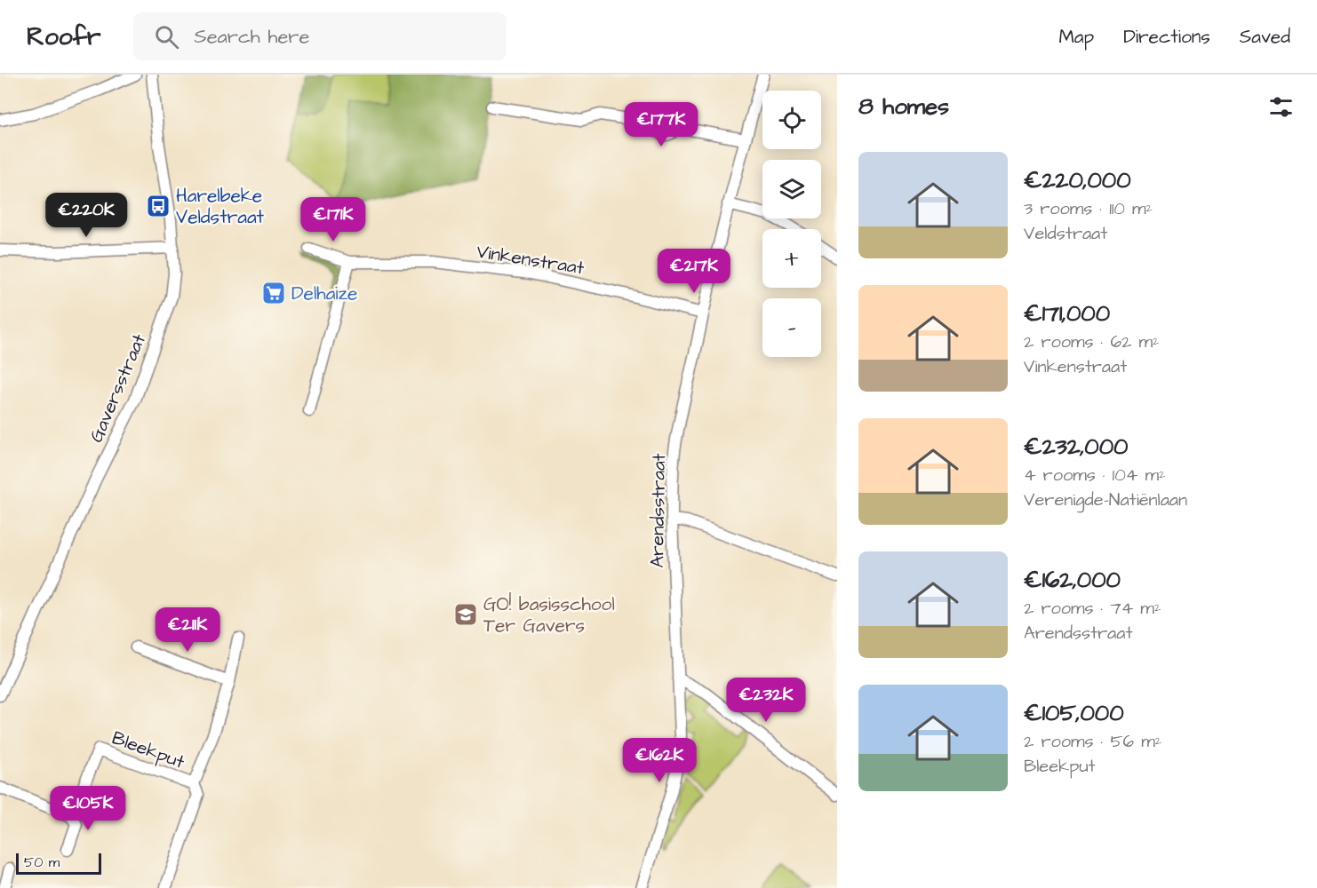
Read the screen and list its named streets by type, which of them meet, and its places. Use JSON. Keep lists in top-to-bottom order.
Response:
{
  "streets": {
    "street": [
      "Vinkenstraat",
      "Gaversstraat",
      "Arendsstraat",
      "Bleekput"
    ]
  },
  "crossings": [
    ["Vinkenstraat", "Arendsstraat"]
  ],
  "places": {
    "bus stop": ["Harelbeke Veldstraat"],
    "supermarket": ["Delhaize"],
    "school or university": ["GO! basisschool Ter Gavers"]
  },
  "scale_bar": "50 m",
  "page": {
    "header": "Roofr",
    "search": "Search here",
    "nav": ["Map", "Directions", "Saved"],
    "heading": "8 homes",
    "map_buttons": ["+", "−"],
    "price": [
      "€177K",
      "€220K",
      "€171K",
      "€217K",
      "€211K",
      "€232K",
      "€162K",
      "€105K"
    ],
    "list": [
      {
        "name": "€220,000",
        "note": "3 rooms · 110 m² · Veldstraat"
      },
      {
        "name": "€171,000",
        "note": "2 rooms · 62 m² · Vinkenstraat"
      },
      {
        "name": "€232,000",
        "note": "4 rooms · 104 m² · Verenigde-Natiënlaan"
      },
      {
        "name": "€162,000",
        "note": "2 rooms · 74 m² · Arendsstraat"
      },
      {
        "name": "€105,000",
        "note": "2 rooms · 56 m² · Bleekput"
      }
    ],
    "scale": "50 m"
  }
}
